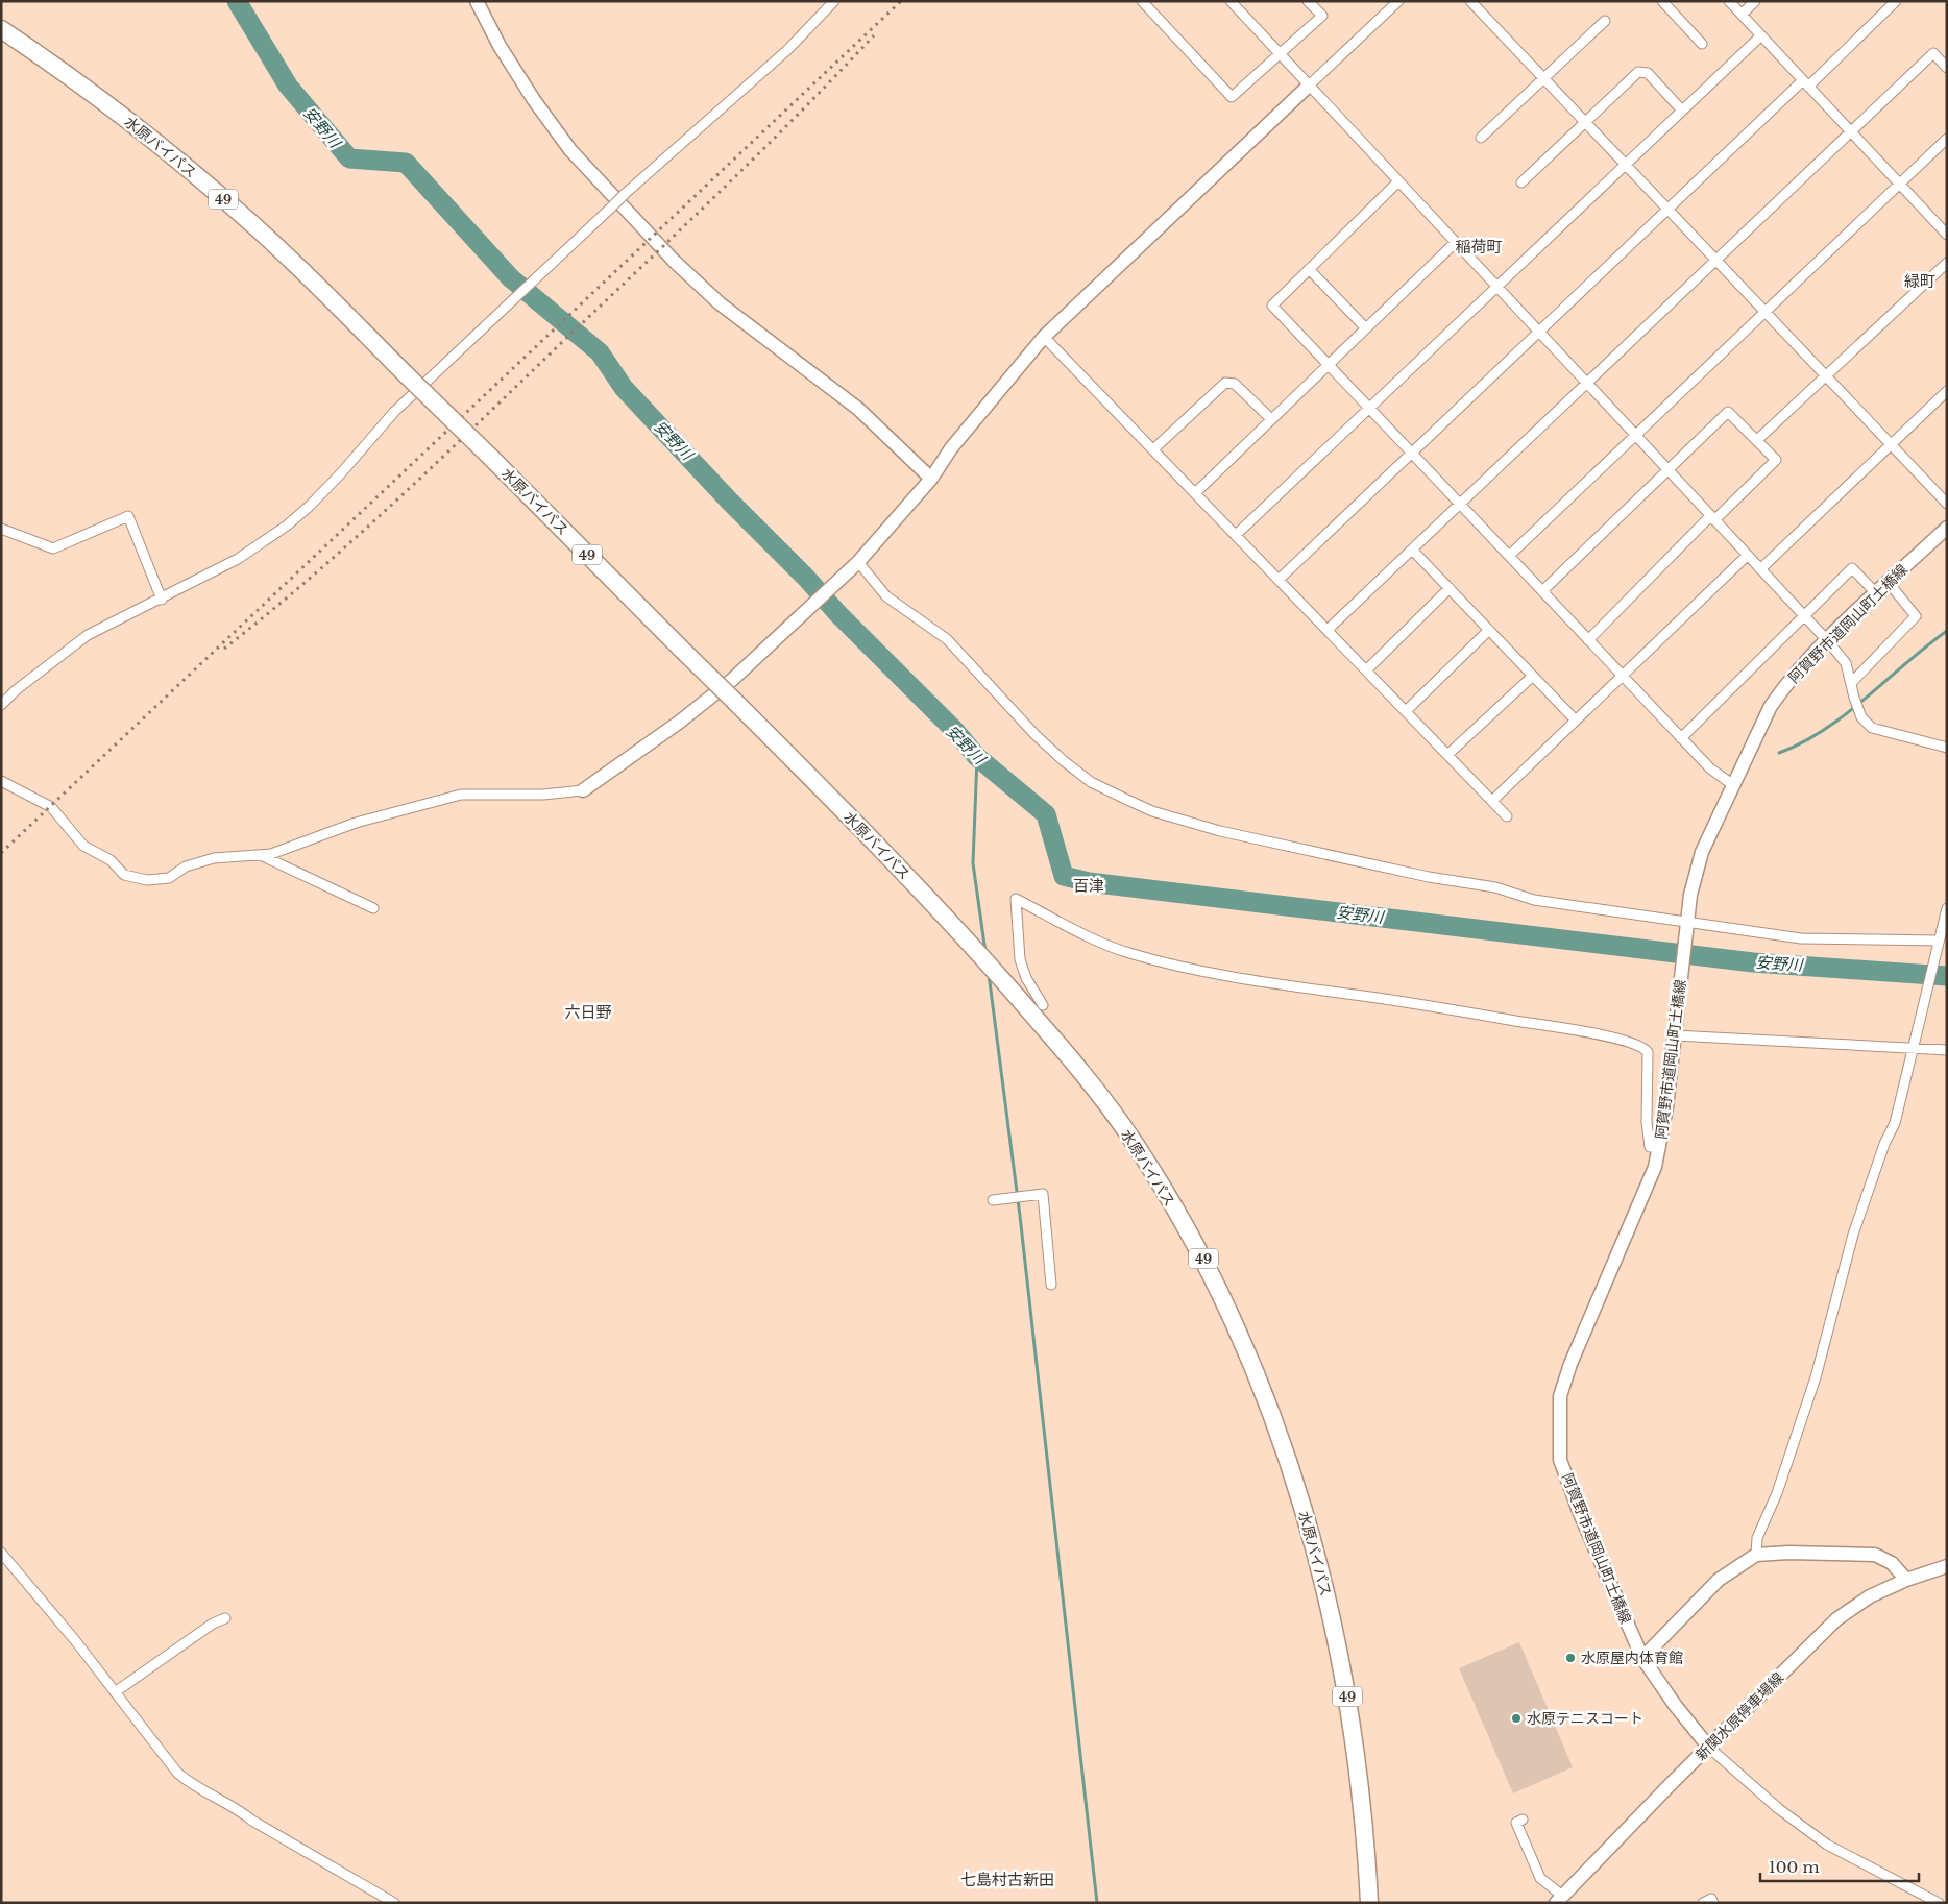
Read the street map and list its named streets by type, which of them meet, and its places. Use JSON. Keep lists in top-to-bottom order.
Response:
{
  "streets": {
    "highway": ["水原バイパス", "49"],
    "street": ["阿賀野市道岡山町土橋線", "新関水原停車場線"]
  },
  "crossings": [
    ["阿賀野市道岡山町土橋線", "新関水原停車場線"]
  ],
  "districts": [
    "稲荷町",
    "緑町",
    "百津",
    "六日野",
    "七島村古新田"
  ],
  "water": ["安野川"],
  "places": ["水原屋内体育館", "水原テニスコート"],
  "scale_bar": "100 m"
}
